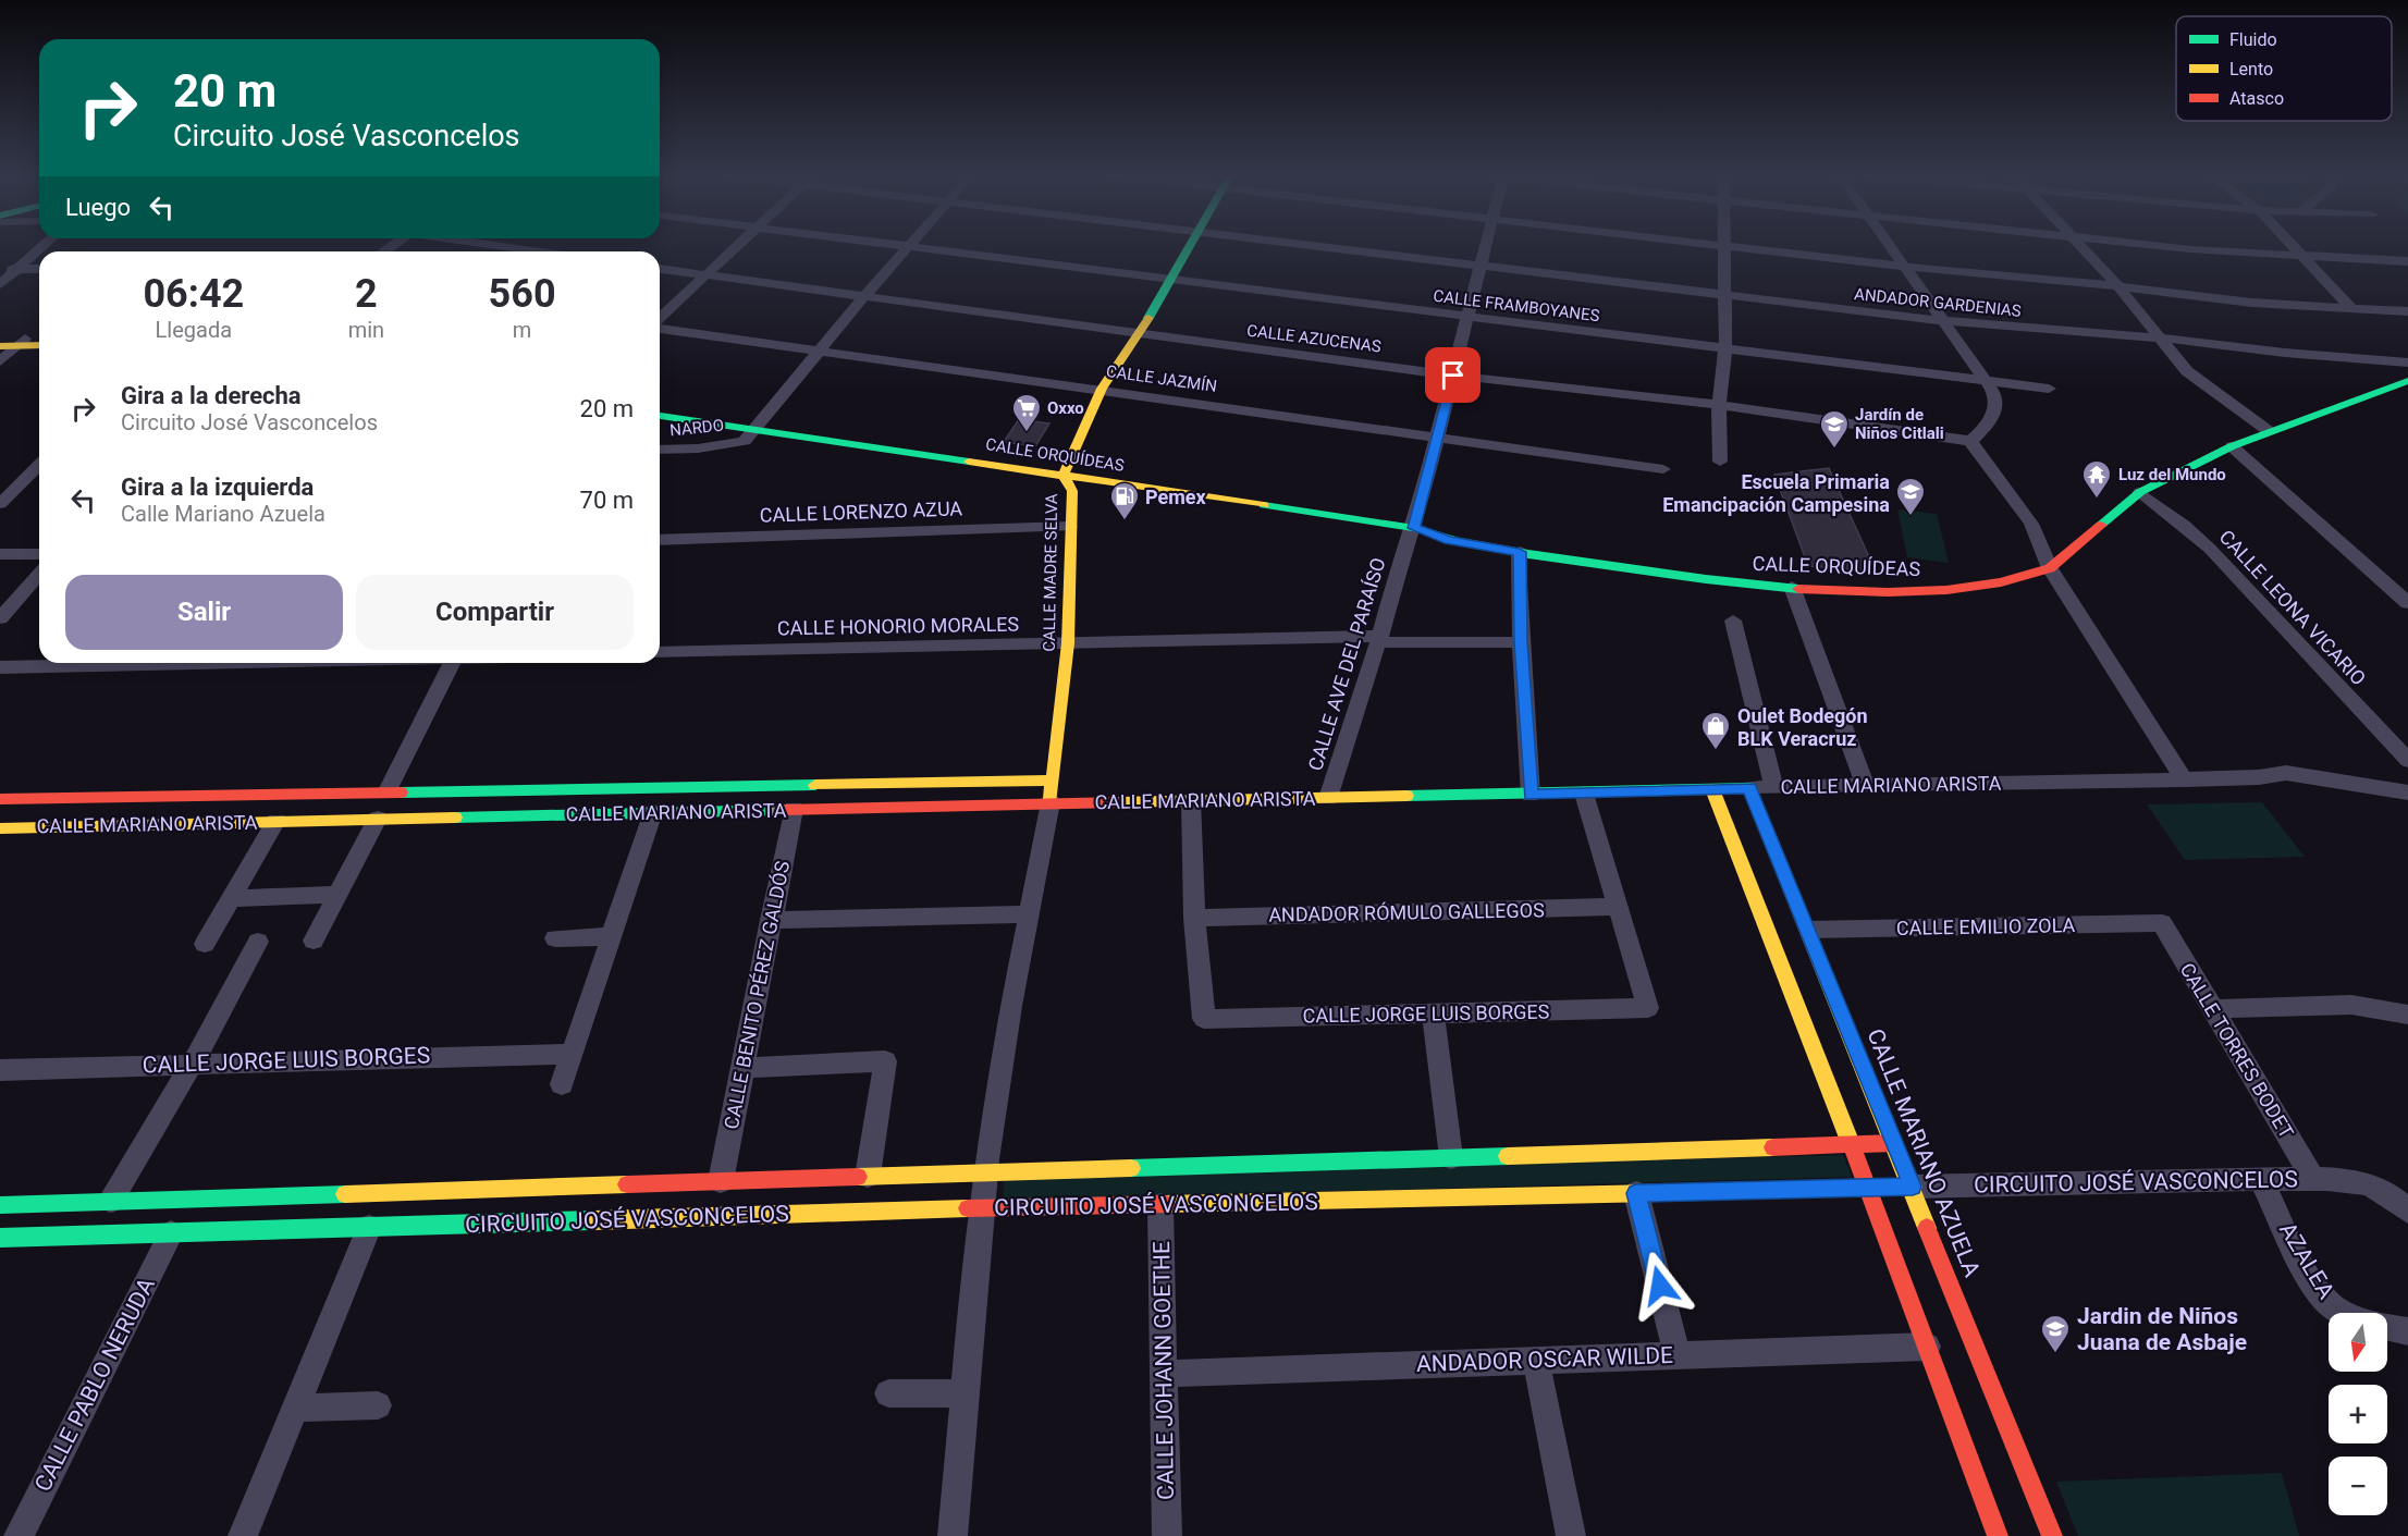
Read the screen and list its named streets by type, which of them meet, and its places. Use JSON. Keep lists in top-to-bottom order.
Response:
{
  "streets": {
    "street": [
      "ANDADOR GARDENIAS",
      "CALLE FRAMBOYANES",
      "CALLE AZUCENAS",
      "CALLE JAZMÍN",
      "NARDO",
      "CALLE ORQUÍDEAS",
      "CALLE LORENZO AZUA",
      "CALLE MADRE SELVA",
      "CALLE LEONA VICARIO",
      "CALLE HONORIO MORALES",
      "CALLE AVE DEL PARAÍSO",
      "CALLE MARIANO ARISTA",
      "ANDADOR RÓMULO GALLEGOS",
      "CALLE EMILIO ZOLA",
      "CALLE BENITO PÉREZ GALDÓS",
      "CALLE JORGE LUIS BORGES",
      "CALLE TORRES BODET",
      "CALLE MARIANO AZUELA",
      "CIRCUITO JOSÉ VASCONCELOS",
      "AZALEA",
      "ANDADOR OSCAR WILDE",
      "CALLE JOHANN GOETHE",
      "CALLE PABLO NERUDA"
    ]
  },
  "crossings": [
    ["ANDADOR GARDENIAS", "CALLE AVE DEL PARAÍSO"],
    ["CALLE FRAMBOYANES", "CALLE MADRE SELVA"],
    ["CALLE FRAMBOYANES", "CALLE AVE DEL PARAÍSO"],
    ["CALLE AZUCENAS", "CALLE MADRE SELVA"],
    ["CALLE AZUCENAS", "CALLE AVE DEL PARAÍSO"],
    ["CALLE JAZMÍN", "CALLE MADRE SELVA"],
    ["CALLE JAZMÍN", "CALLE AVE DEL PARAÍSO"],
    ["NARDO", "CALLE ORQUÍDEAS"],
    ["CALLE ORQUÍDEAS", "CALLE MADRE SELVA"],
    ["CALLE ORQUÍDEAS", "CALLE LEONA VICARIO"],
    ["CALLE ORQUÍDEAS", "CALLE AVE DEL PARAÍSO"],
    ["CALLE LORENZO AZUA", "CALLE MADRE SELVA"],
    ["CALLE MADRE SELVA", "CALLE HONORIO MORALES"],
    ["CALLE MADRE SELVA", "CALLE MARIANO ARISTA"],
    ["CALLE HONORIO MORALES", "CALLE AVE DEL PARAÍSO"],
    ["CALLE AVE DEL PARAÍSO", "CALLE MARIANO ARISTA"],
    ["CALLE MARIANO ARISTA", "CALLE BENITO PÉREZ GALDÓS"],
    ["CALLE MARIANO ARISTA", "CALLE MARIANO AZUELA"],
    ["ANDADOR RÓMULO GALLEGOS", "CALLE JORGE LUIS BORGES"],
    ["CALLE EMILIO ZOLA", "CALLE TORRES BODET"],
    ["CALLE EMILIO ZOLA", "CALLE MARIANO AZUELA"],
    ["CALLE BENITO PÉREZ GALDÓS", "CIRCUITO JOSÉ VASCONCELOS"],
    ["CALLE TORRES BODET", "CIRCUITO JOSÉ VASCONCELOS"],
    ["CALLE MARIANO AZUELA", "CIRCUITO JOSÉ VASCONCELOS"],
    ["CIRCUITO JOSÉ VASCONCELOS", "AZALEA"],
    ["CIRCUITO JOSÉ VASCONCELOS", "CALLE JOHANN GOETHE"],
    ["CIRCUITO JOSÉ VASCONCELOS", "CALLE PABLO NERUDA"],
    ["ANDADOR OSCAR WILDE", "CALLE JOHANN GOETHE"]
  ],
  "places": {
    "supermarket": ["Oxxo"],
    "school or university": ["Jardín de Niños Citlali", "Escuela Primaria Emancipación Campesina", "Jardin de Niños Juana de Asbaje"],
    "temple": ["Luz del Mundo"],
    "fuel station": ["Pemex"],
    "shop": ["Oulet Bodegón BLK Veracruz"]
  },
  "legend": ["Fluido", "Lento", "Atasco"],
  "north": "bottom",
  "page": {
    "turn": ["20 m", "Circuito José Vasconcelos"],
    "then": "Luego",
    "eta": [
      "06:42",
      "Llegada",
      "2",
      "min",
      "560",
      "m"
    ],
    "list": [
      {
        "name": "Gira a la derecha",
        "note": "Circuito José Vasconcelos",
        "value": "20 m"
      },
      {
        "name": "Gira a la izquierda",
        "note": "Calle Mariano Azuela",
        "value": "70 m"
      }
    ],
    "buttons": ["Salir", "Compartir"],
    "map_buttons": ["+", "−"]
  }
}
